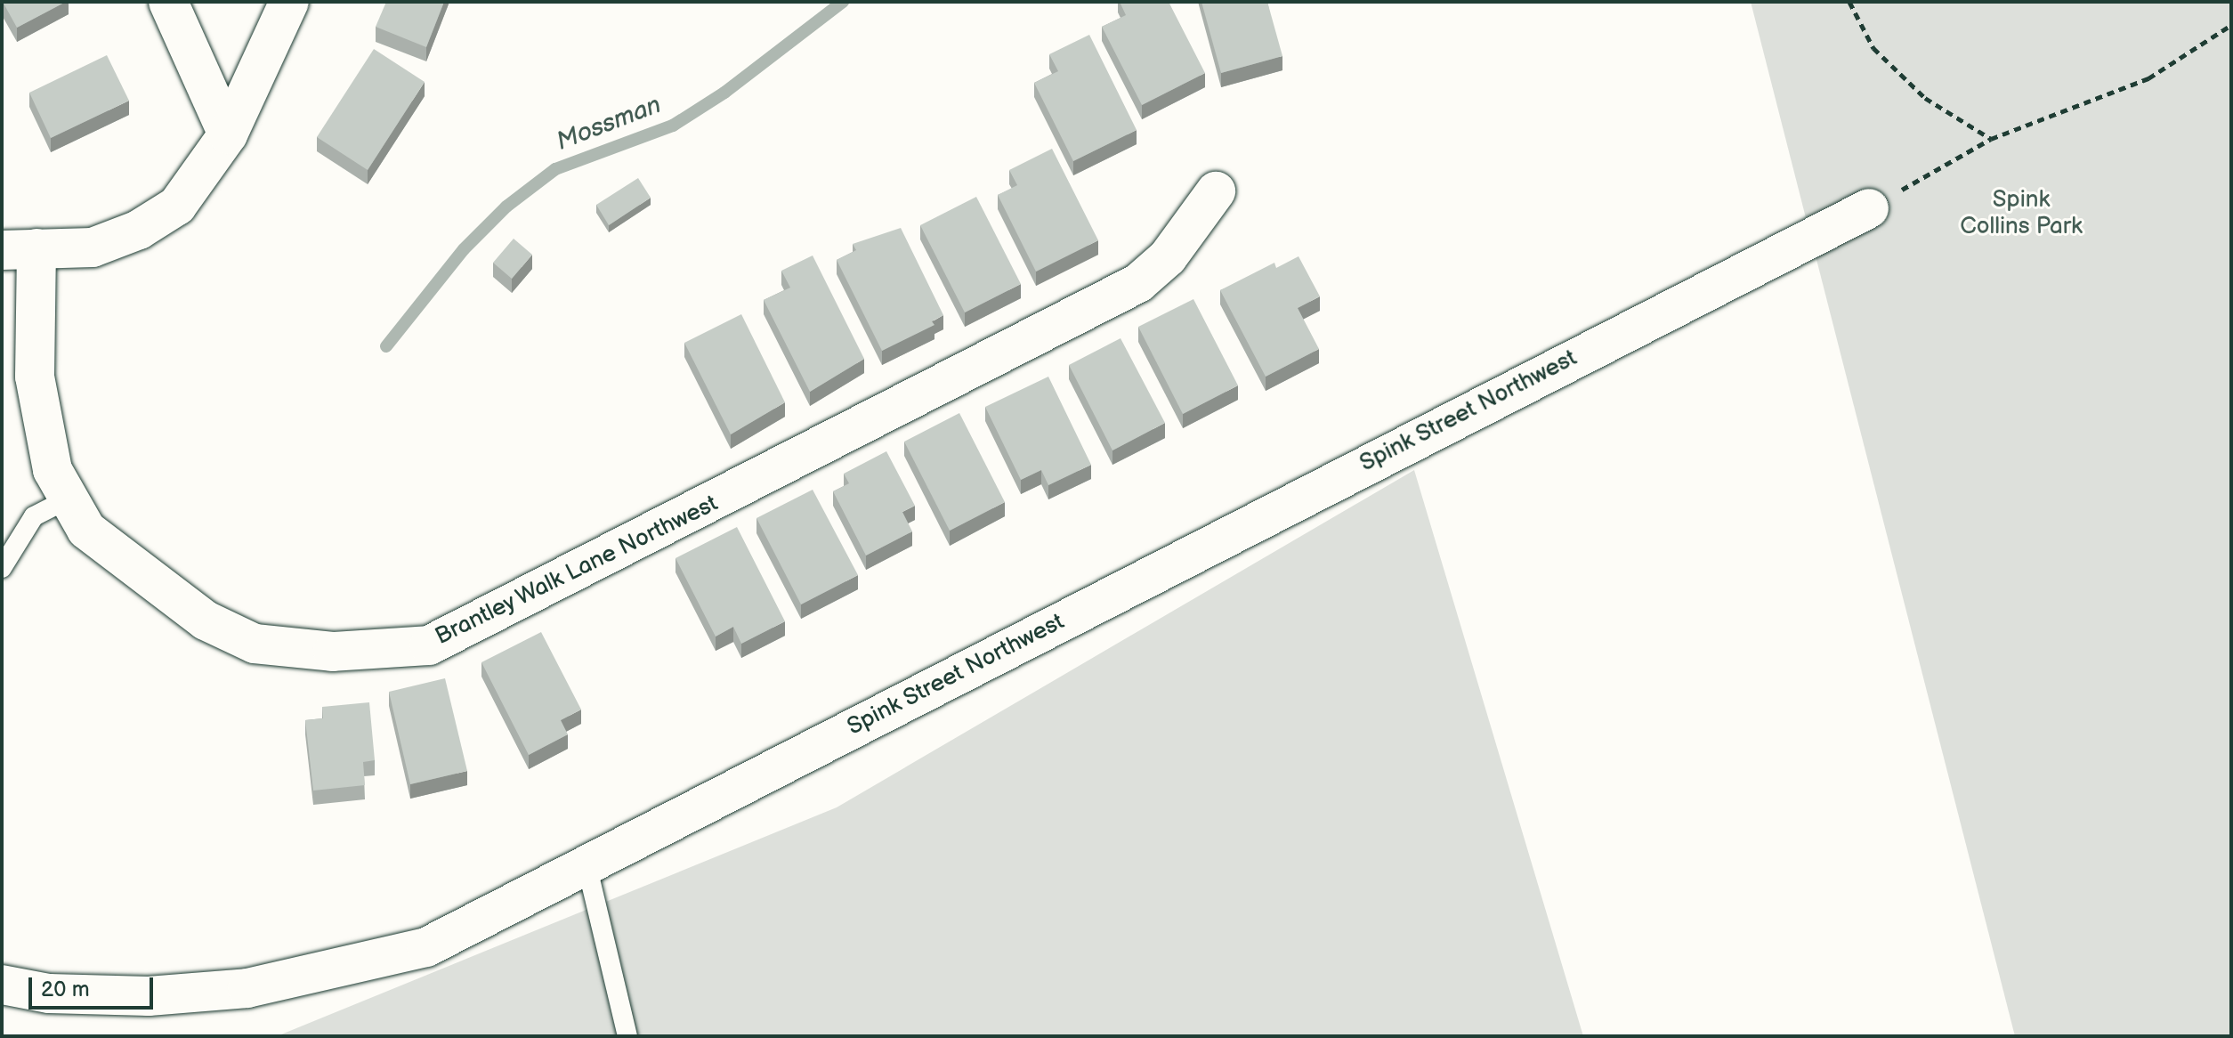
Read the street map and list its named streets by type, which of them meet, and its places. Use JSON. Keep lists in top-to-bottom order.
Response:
{
  "streets": {
    "street": ["Spink Street Northwest", "Brantley Walk Lane Northwest"]
  },
  "water": ["Mossman"],
  "parks": ["Spink Collins Park"],
  "scale_bar": "20 m"
}
